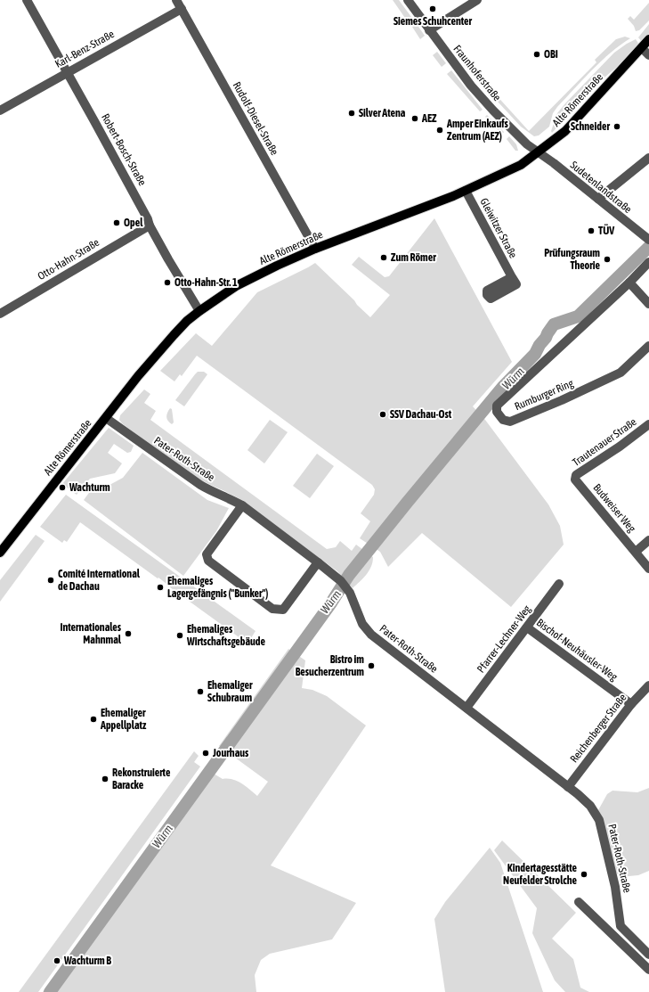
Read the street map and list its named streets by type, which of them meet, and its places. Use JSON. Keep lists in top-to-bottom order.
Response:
{
  "streets": {
    "main road": ["Alte Römerstraße"],
    "street": [
      "Karl-Benz-Straße",
      "Fraunhoferstraße",
      "Rudolf-Diesel-Straße",
      "Robert-Bosch-Straße",
      "Sudetenlandstraße",
      "Gleiwitzer Straße",
      "Otto-Hahn-Straße",
      "Rumburger Ring",
      "Trautenauer Straße",
      "Pater-Roth-Straße",
      "Budweiser Weg",
      "Pfarrer-Lechner-Weg",
      "Bischof-Neuhäusler-Weg",
      "Reichenberger Straße"
    ]
  },
  "crossings": [
    ["Karl-Benz-Straße", "Rudolf-Diesel-Straße"],
    ["Karl-Benz-Straße", "Robert-Bosch-Straße"],
    ["Fraunhoferstraße", "Alte Römerstraße"],
    ["Fraunhoferstraße", "Sudetenlandstraße"],
    ["Alte Römerstraße", "Rudolf-Diesel-Straße"],
    ["Alte Römerstraße", "Robert-Bosch-Straße"],
    ["Alte Römerstraße", "Sudetenlandstraße"],
    ["Alte Römerstraße", "Gleiwitzer Straße"],
    ["Alte Römerstraße", "Pater-Roth-Straße"],
    ["Robert-Bosch-Straße", "Otto-Hahn-Straße"],
    ["Trautenauer Straße", "Budweiser Weg"],
    ["Pater-Roth-Straße", "Pfarrer-Lechner-Weg"],
    ["Pater-Roth-Straße", "Reichenberger Straße"],
    ["Pfarrer-Lechner-Weg", "Bischof-Neuhäusler-Weg"],
    ["Bischof-Neuhäusler-Weg", "Reichenberger Straße"]
  ],
  "water": ["Würm"],
  "places": [
    "Siemes Schuhcenter",
    "OBI",
    "Silver Atena",
    "AEZ",
    "Schneider",
    "Amper Einkaufs Zentrum (AEZ)",
    "Opel",
    "TÜV",
    "Zum Römer",
    "Prüfungsraum Theorie",
    "Otto-Hahn-Str. 1",
    "SSV Dachau-Ost",
    "Wachturm",
    "Comité International de Dachau",
    "Ehemaliges Lagergefängnis (\"Bunker\")",
    "Internationales Mahnmal",
    "Ehemaliges Wirtschaftsgebäude",
    "Bistro im Besucherzentrum",
    "Ehemaliger Schubraum",
    "Ehemaliger Appellplatz",
    "Jourhaus",
    "Rekonstruierte Baracke",
    "Kindertagesstätte Neufelder Strolche",
    "Wachturm B"
  ]
}
